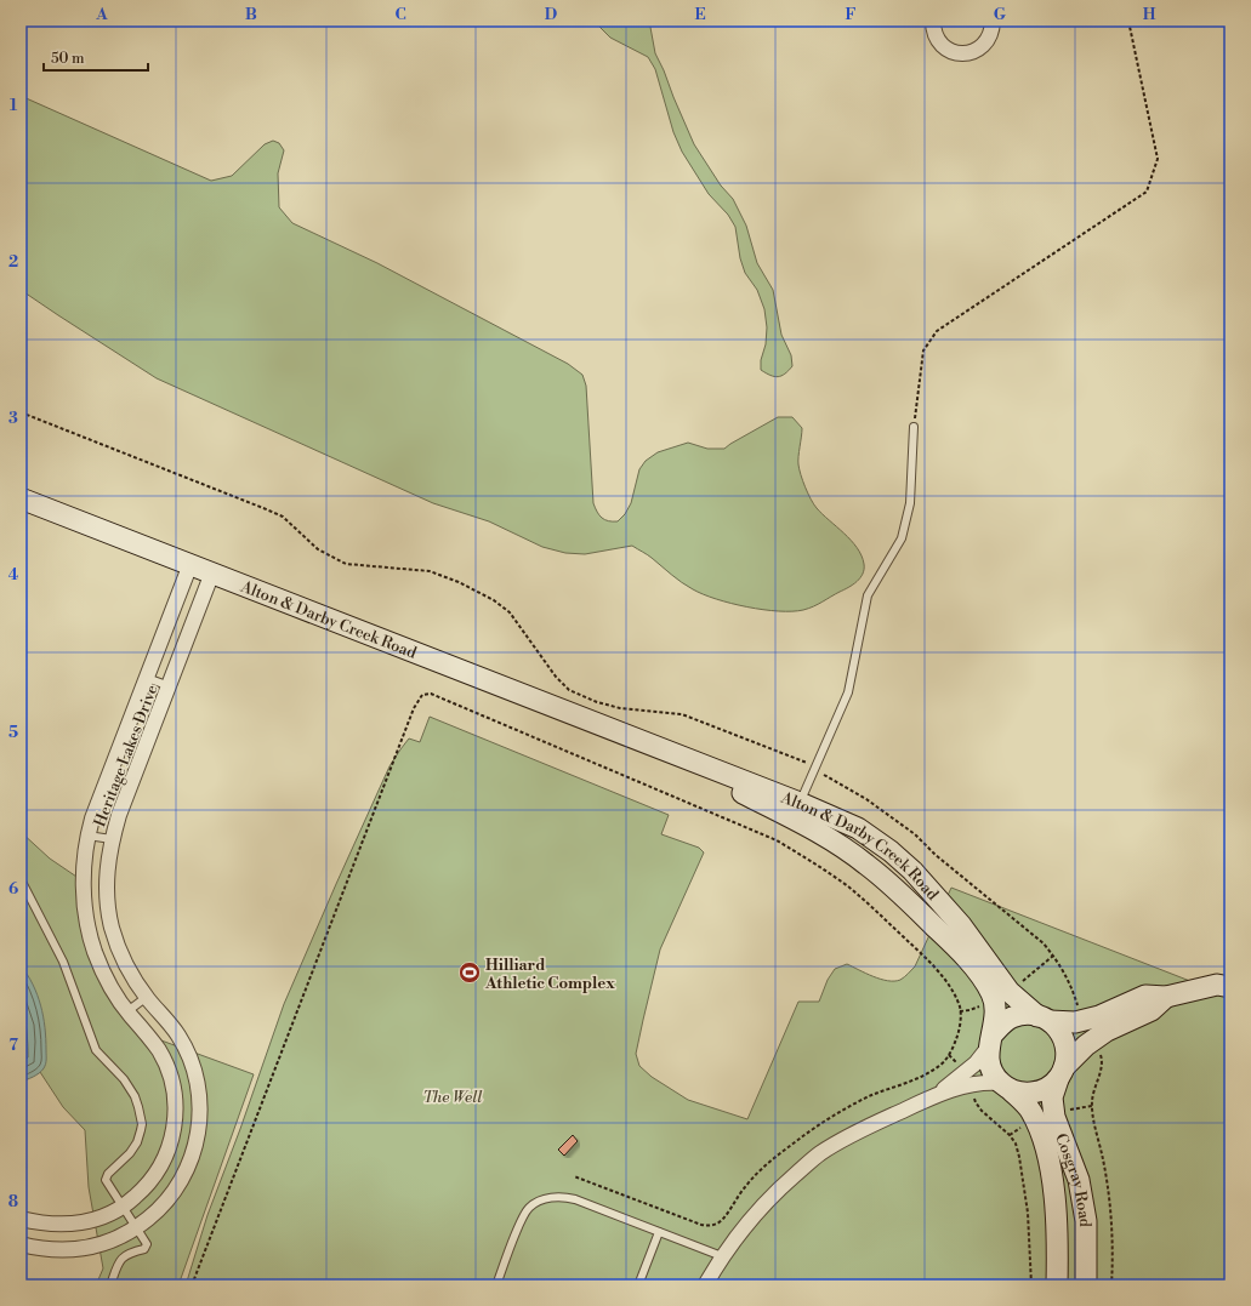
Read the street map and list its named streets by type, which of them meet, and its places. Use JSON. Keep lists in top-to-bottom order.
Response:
{
  "streets": {
    "main road": ["Alton & Darby Creek Road", "Cosgray Road"],
    "street": ["Heritage Lakes Drive"]
  },
  "crossings": [
    ["Alton & Darby Creek Road", "Heritage Lakes Drive"],
    ["Alton & Darby Creek Road", "Cosgray Road"]
  ],
  "parks": ["The Well"],
  "places": {
    "sports": ["Hilliard Athletic Complex"]
  },
  "scale_bar": "50 m",
  "grid": {
    "columns": [
      "A",
      "B",
      "C",
      "D",
      "E",
      "F",
      "G",
      "H"
    ],
    "rows": [
      "1",
      "2",
      "3",
      "4",
      "5",
      "6",
      "7",
      "8"
    ]
  }
}
